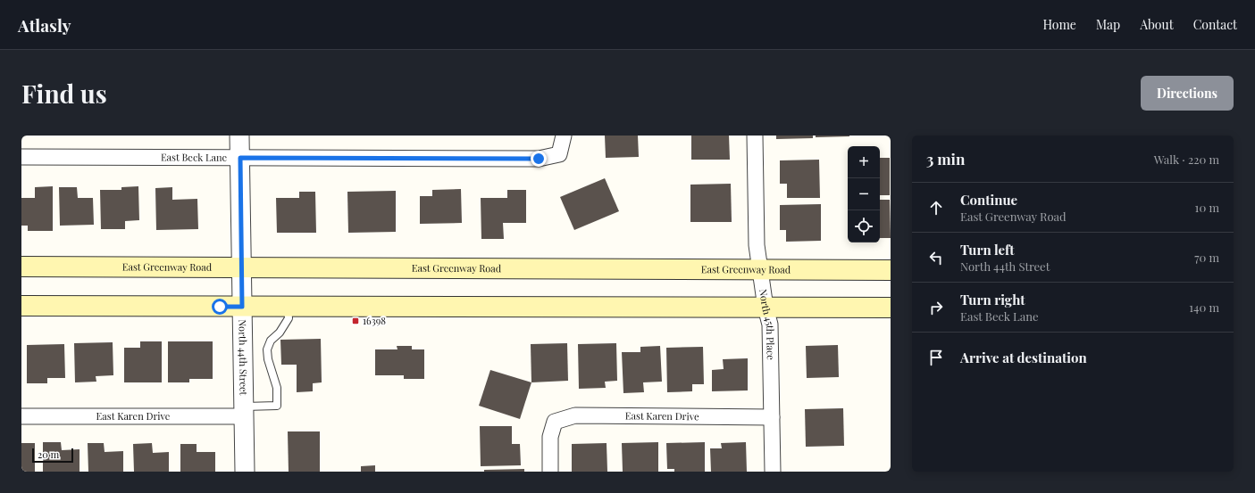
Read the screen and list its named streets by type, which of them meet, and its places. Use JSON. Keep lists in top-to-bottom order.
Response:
{
  "streets": {
    "main road": ["East Greenway Road"],
    "street": [
      "East Beck Lane",
      "North 45th Place",
      "North 44th Street",
      "East Karen Drive"
    ]
  },
  "crossings": [
    ["East Beck Lane", "North 44th Street"],
    ["East Greenway Road", "North 45th Place"],
    ["East Greenway Road", "North 44th Street"],
    ["North 45th Place", "East Karen Drive"],
    ["North 44th Street", "East Karen Drive"]
  ],
  "places": {
    "transit": ["16398"]
  },
  "scale_bar": "20 m",
  "page": {
    "header": "Atlasly",
    "nav": [
      "Home",
      "Map",
      "About",
      "Contact"
    ],
    "buttons": "Directions",
    "title": "Find us",
    "heading": ["3 min", "Walk · 220 m"],
    "map_buttons": ["+", "−"],
    "list": [
      ["Continue", "East Greenway Road", "10 m"],
      ["Turn left", "North 44th Street", "70 m"],
      ["Turn right", "East Beck Lane", "140 m"],
      "Arrive at destination"
    ],
    "scale": "20 m"
  }
}
